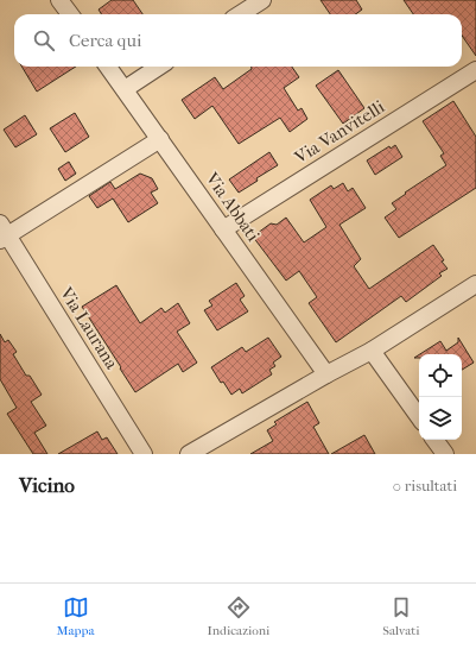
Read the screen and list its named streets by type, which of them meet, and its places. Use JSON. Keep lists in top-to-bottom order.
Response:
{
  "streets": {
    "street": ["Via Vanvitelli", "Via Abbati", "Via Laurana"]
  },
  "crossings": [
    ["Via Vanvitelli", "Via Abbati"]
  ],
  "page": {
    "search": "Cerca qui",
    "heading": ["Vicino", "0 risultati"],
    "nav": ["Mappa", "Indicazioni", "Salvati"]
  }
}
